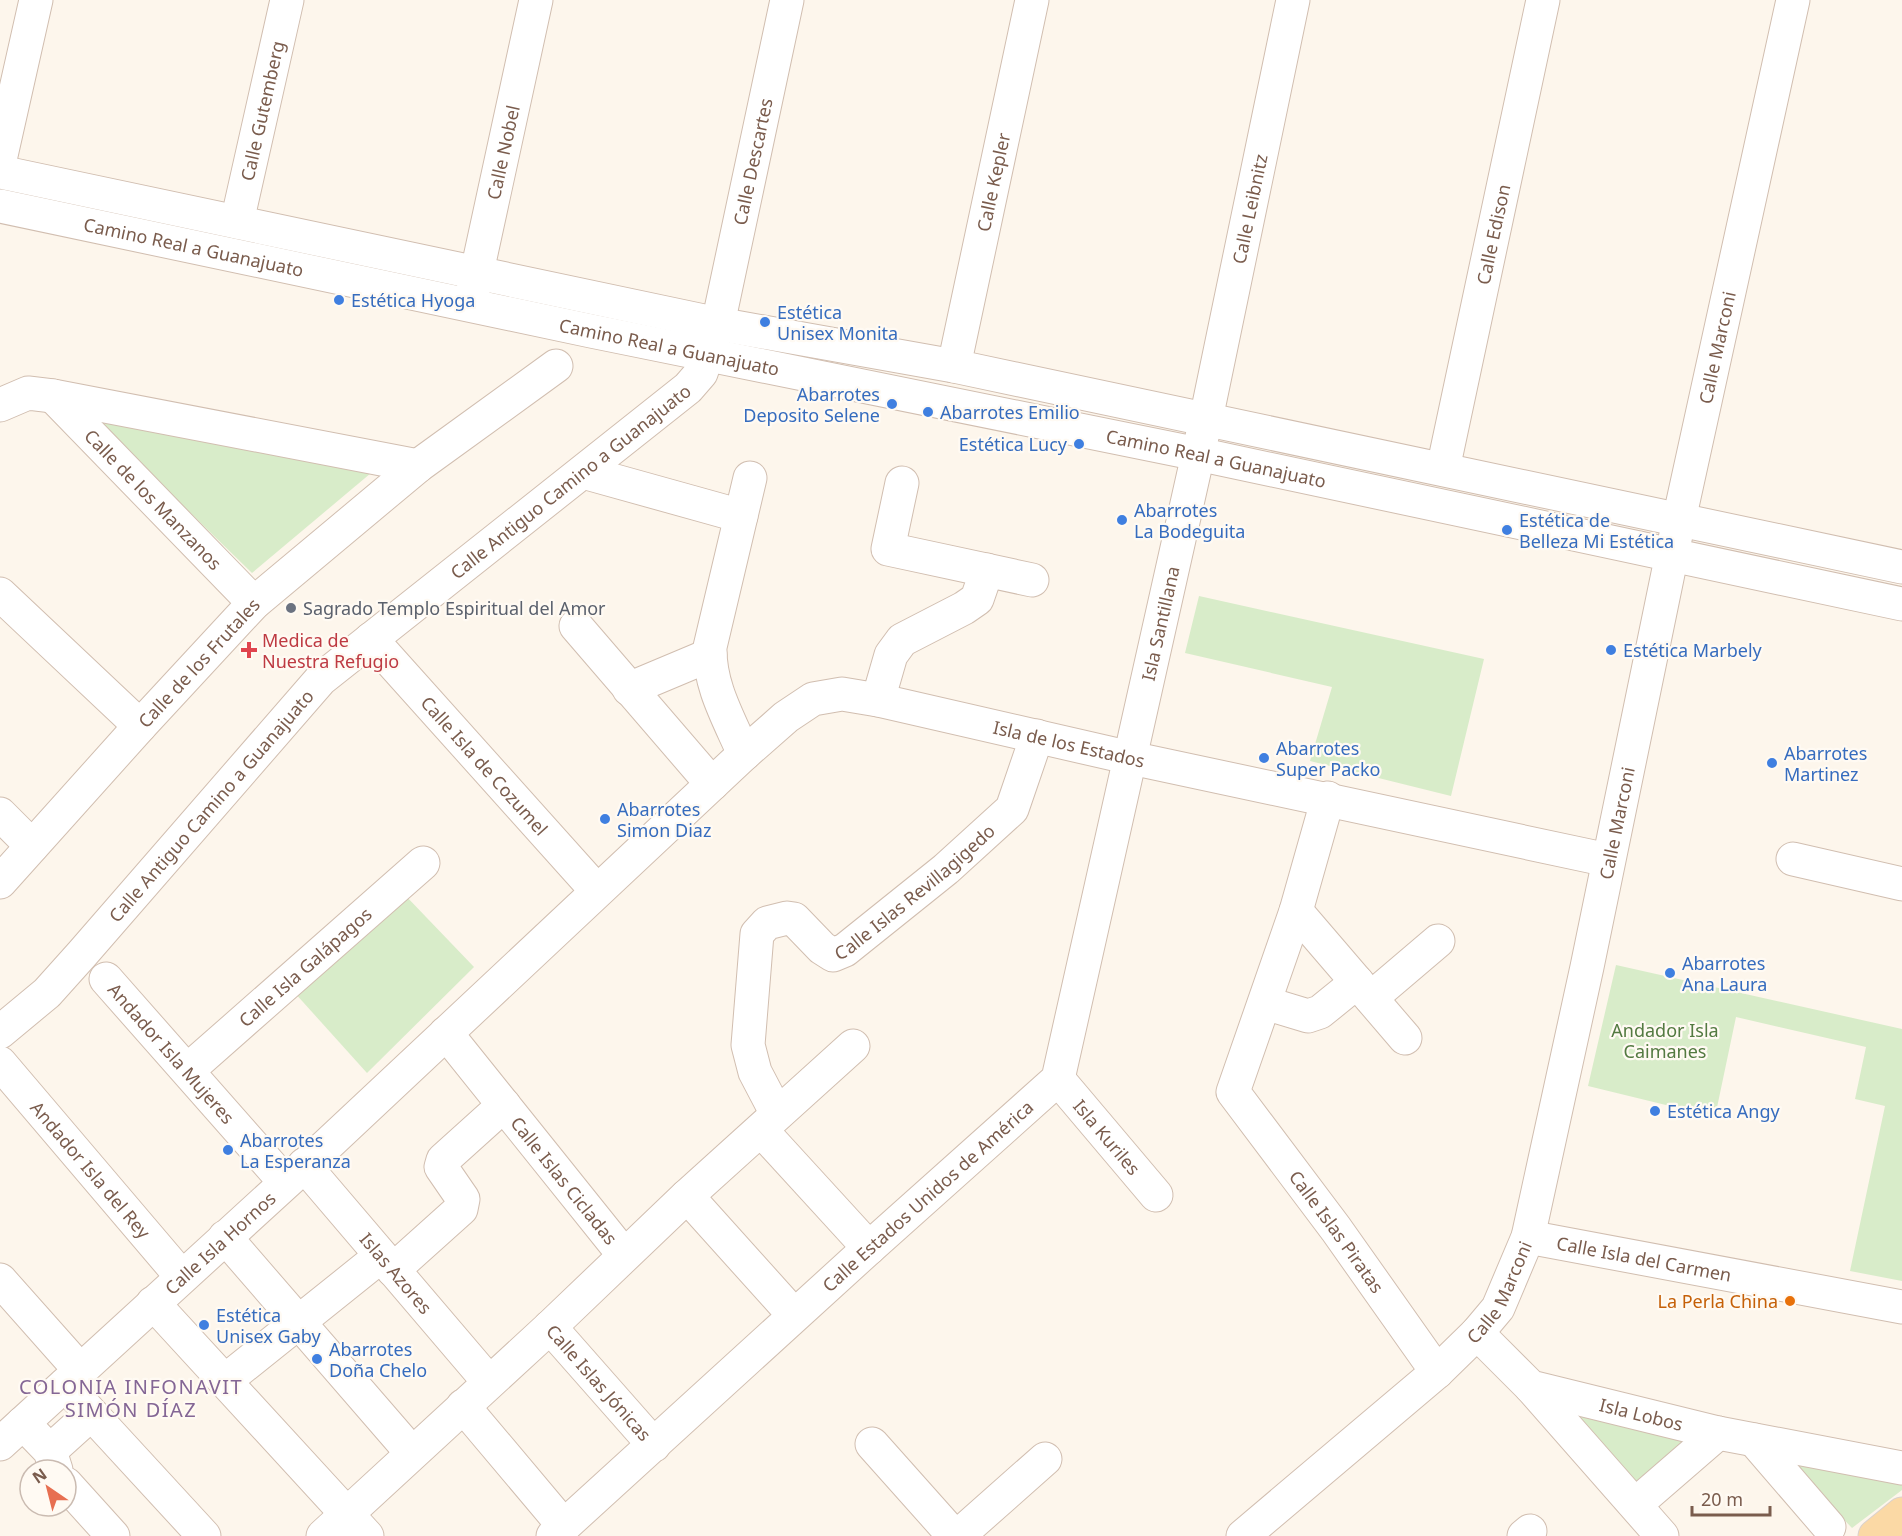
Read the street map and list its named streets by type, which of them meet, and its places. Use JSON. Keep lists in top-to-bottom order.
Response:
{
  "streets": {
    "street": [
      "Calle Gutemberg",
      "Calle Nobel",
      "Calle Descartes",
      "Calle Kepler",
      "Calle Leibnitz",
      "Calle Edison",
      "Camino Real a Guanajuato",
      "Calle Marconi",
      "Calle Antiguo Camino a Guanajuato",
      "Calle de los Manzanos",
      "Isla Santillana",
      "Calle de los Frutales",
      "Isla de los Estados",
      "Calle Isla de Cozumel",
      "Calle Islas Revillagigedo",
      "Calle Isla Galápagos",
      "Andador Isla Mujeres",
      "Isla Kuriles",
      "Andador Isla del Rey",
      "Calle Islas Cicladas",
      "Calle Estados Unidos de América",
      "Calle Islas Piratas",
      "Calle Isla Hornos",
      "Calle Isla del Carmen",
      "Islas Azores",
      "Calle Islas Jónicas",
      "Isla Lobos"
    ]
  },
  "crossings": [
    ["Calle Gutemberg", "Camino Real a Guanajuato"],
    ["Calle Nobel", "Camino Real a Guanajuato"],
    ["Calle Descartes", "Camino Real a Guanajuato"],
    ["Calle Descartes", "Calle Antiguo Camino a Guanajuato"],
    ["Calle Kepler", "Camino Real a Guanajuato"],
    ["Calle Leibnitz", "Camino Real a Guanajuato"],
    ["Calle Leibnitz", "Isla Santillana"],
    ["Calle Edison", "Camino Real a Guanajuato"],
    ["Camino Real a Guanajuato", "Calle Marconi"],
    ["Camino Real a Guanajuato", "Calle Antiguo Camino a Guanajuato"],
    ["Camino Real a Guanajuato", "Isla Santillana"],
    ["Calle Marconi", "Isla de los Estados"],
    ["Calle Marconi", "Calle Islas Piratas"],
    ["Calle Marconi", "Calle Isla del Carmen"],
    ["Calle Antiguo Camino a Guanajuato", "Calle Isla de Cozumel"],
    ["Calle de los Manzanos", "Calle de los Frutales"],
    ["Isla Santillana", "Isla de los Estados"],
    ["Isla de los Estados", "Calle Isla de Cozumel"],
    ["Isla de los Estados", "Calle Islas Revillagigedo"],
    ["Isla de los Estados", "Calle Isla Hornos"],
    ["Calle Isla de Cozumel", "Calle Isla Hornos"],
    ["Calle Islas Revillagigedo", "Calle Islas Cicladas"],
    ["Calle Isla Galápagos", "Andador Isla Mujeres"],
    ["Andador Isla Mujeres", "Calle Isla Hornos"],
    ["Andador Isla Mujeres", "Islas Azores"],
    ["Isla Kuriles", "Calle Estados Unidos de América"],
    ["Andador Isla del Rey", "Calle Isla Hornos"],
    ["Calle Islas Cicladas", "Calle Isla Hornos"],
    ["Calle Islas Cicladas", "Islas Azores"],
    ["Calle Islas Cicladas", "Calle Islas Jónicas"],
    ["Calle Estados Unidos de América", "Calle Islas Jónicas"],
    ["Calle Isla Hornos", "Islas Azores"],
    ["Islas Azores", "Calle Islas Jónicas"]
  ],
  "districts": ["COLONIA INFONAVIT SIMÓN DÍAZ"],
  "parks": ["Andador Isla Caimanes"],
  "places": {
    "other": [
      "Estética Hyoga",
      "Estética Unisex Monita",
      "Abarrotes Deposito Selene",
      "Abarrotes Emilio",
      "Estética Lucy",
      "Abarrotes La Bodeguita",
      "Estética de Belleza Mi Estética",
      "Sagrado Templo Espiritual del Amor",
      "Estética Marbely",
      "Abarrotes Super Packo",
      "Abarrotes Martinez",
      "Abarrotes Simon Diaz",
      "Abarrotes Ana Laura",
      "Estética Angy",
      "Abarrotes La Esperanza",
      "La Perla China",
      "Estética Unisex Gaby",
      "Abarrotes Doña Chelo"
    ],
    "health": ["Medica de Nuestra Refugio"]
  },
  "scale_bar": "20 m",
  "north": "top left"
}
